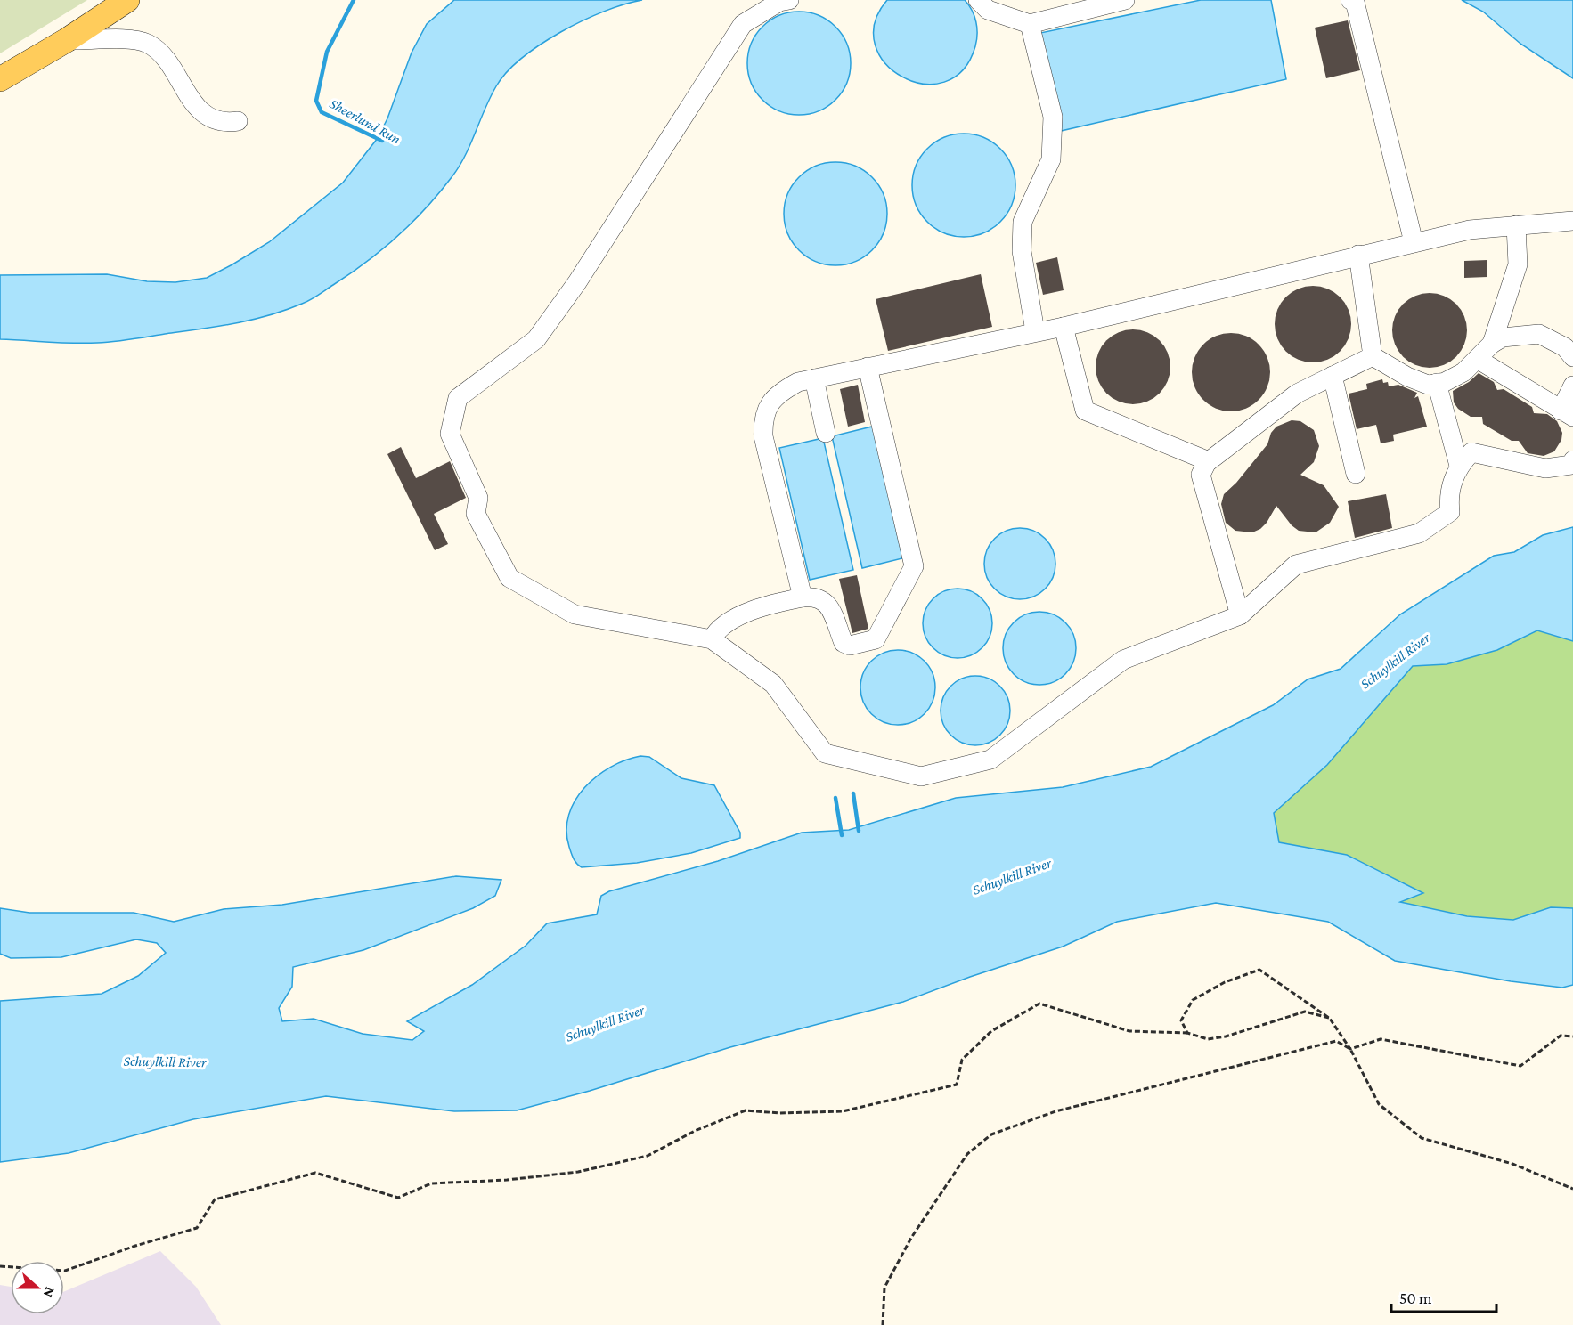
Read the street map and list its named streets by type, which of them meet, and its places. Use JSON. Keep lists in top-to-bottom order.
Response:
{
  "water": ["Sheerlund Run", "Schuylkill River"],
  "scale_bar": "50 m",
  "north": "right"
}
